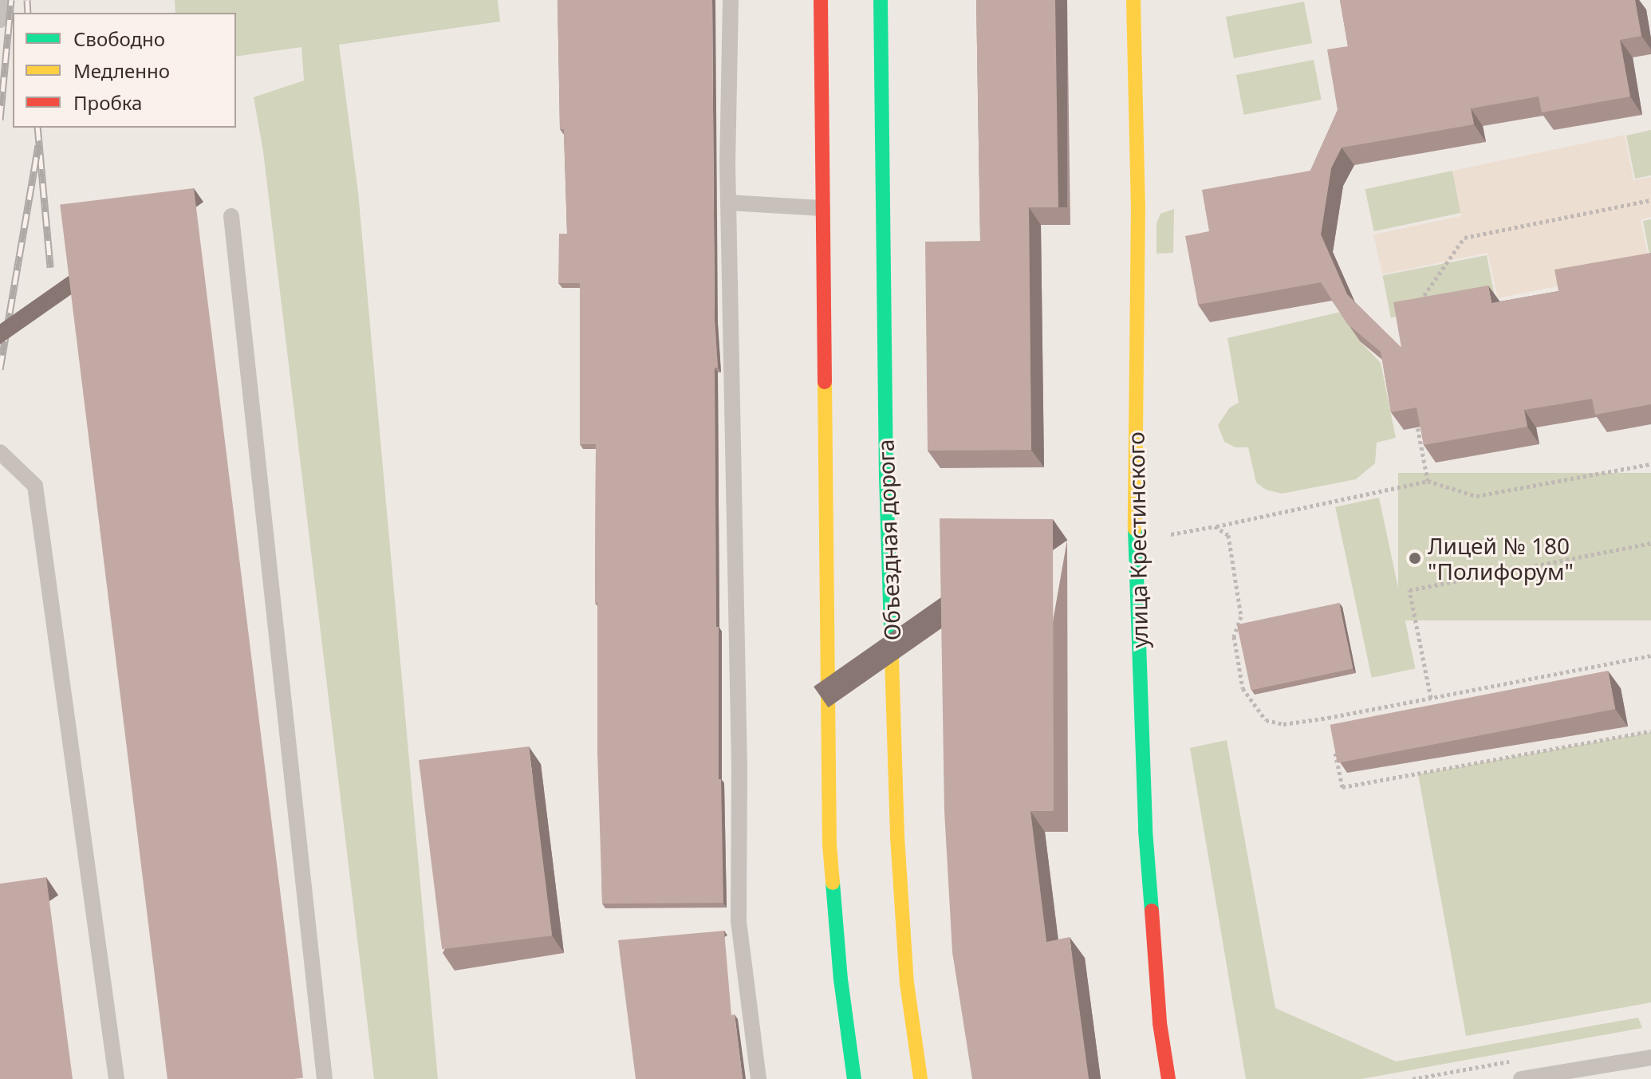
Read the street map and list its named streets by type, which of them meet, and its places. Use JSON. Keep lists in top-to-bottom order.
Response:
{
  "streets": {
    "main road": ["Объездная дорога", "улица Крестинского"]
  },
  "places": ["Лицей № 180 \"Полифорум\""],
  "legend": ["Свободно", "Медленно", "Пробка"]
}
